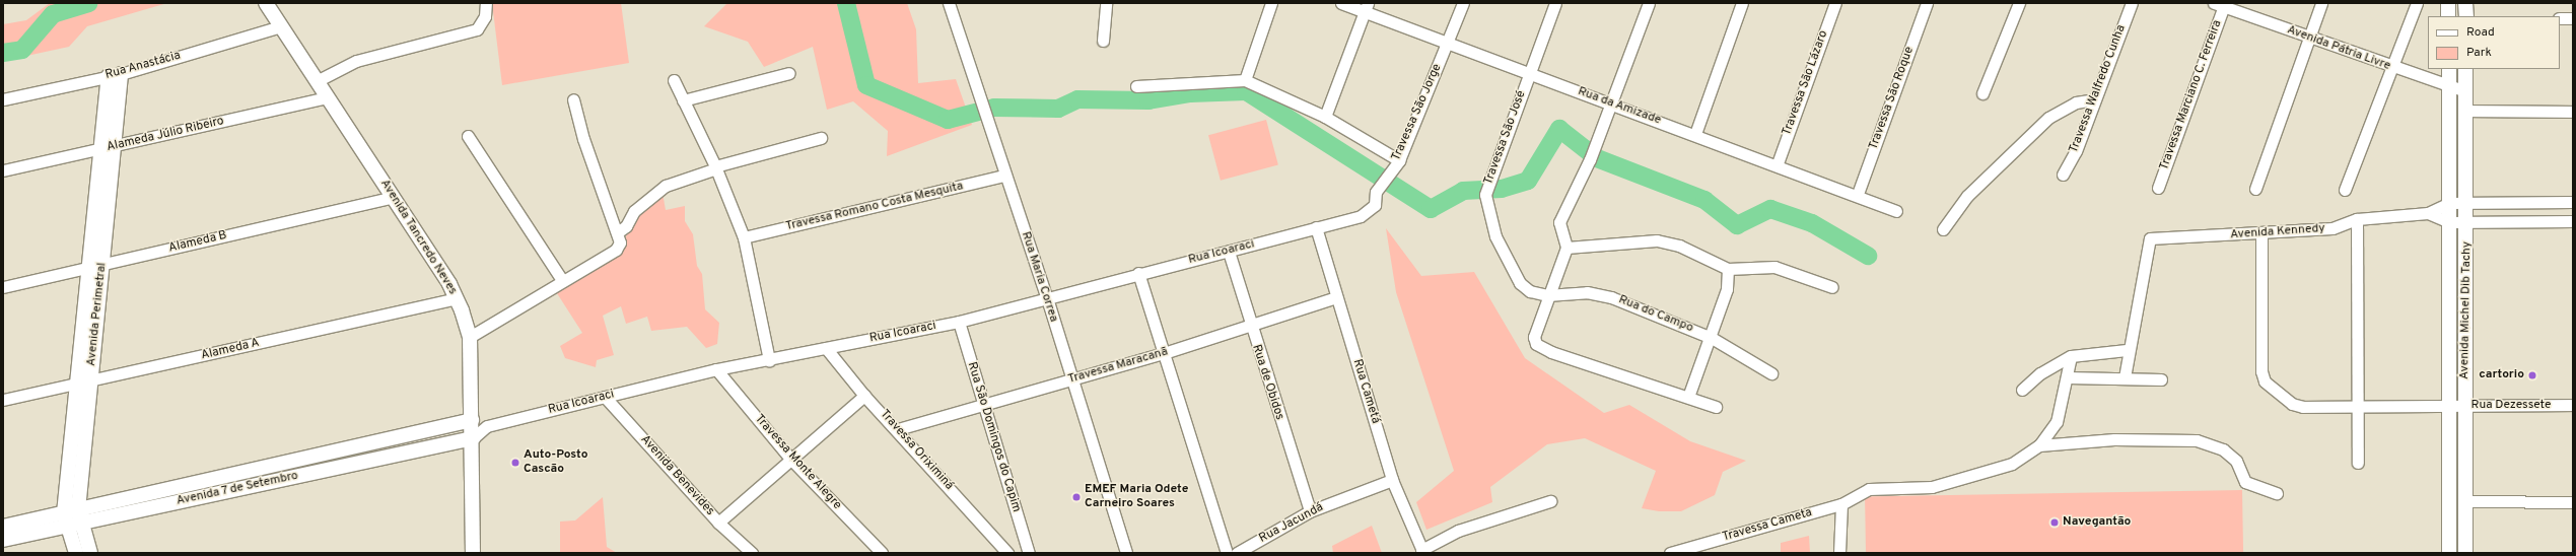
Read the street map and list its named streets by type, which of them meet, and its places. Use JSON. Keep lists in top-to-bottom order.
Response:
{
  "streets": {
    "street": [
      "Avenida Pátria Livre",
      "Rua Anastácia",
      "Travessa São Lázaro",
      "Travessa Walfredo Cunha",
      "Travessa Marciano C. Ferreira",
      "Travessa São Roque",
      "Rua da Amizade",
      "Travessa São Jorge",
      "Alameda Júlio Ribeiro",
      "Travessa São José",
      "Travessa Romano Costa Mesquita",
      "Avenida Kennedy",
      "Avenida Tancredo Neves",
      "Alameda B",
      "Rua Icoaraci",
      "Rua Maria Correa",
      "Avenida Michel Dib Tachy",
      "Avenida Perimetral",
      "Rua do Campo",
      "Alameda A",
      "Travessa Maracanã",
      "Rua de Obidos",
      "Rua Cametá",
      "Rua Dezessete",
      "Rua São Domingos do Capim",
      "Travessa Oriximiná",
      "Travessa Monte Alegre",
      "Avenida Benevides",
      "Avenida 7 de Setembro",
      "Rua Jacundá",
      "Travessa Cameta"
    ]
  },
  "crossings": [
    ["Avenida Pátria Livre", "Travessa Marciano C. Ferreira"],
    ["Avenida Pátria Livre", "Avenida Michel Dib Tachy"],
    ["Rua Anastácia", "Avenida Tancredo Neves"],
    ["Rua Anastácia", "Avenida Perimetral"],
    ["Travessa São Lázaro", "Rua da Amizade"],
    ["Travessa São Roque", "Rua da Amizade"],
    ["Rua da Amizade", "Travessa São Jorge"],
    ["Rua da Amizade", "Travessa São José"],
    ["Travessa São Jorge", "Rua Icoaraci"],
    ["Travessa São Jorge", "Rua Cametá"],
    ["Alameda Júlio Ribeiro", "Avenida Tancredo Neves"],
    ["Alameda Júlio Ribeiro", "Avenida Perimetral"],
    ["Travessa São José", "Rua do Campo"],
    ["Travessa Romano Costa Mesquita", "Rua Maria Correa"],
    ["Avenida Kennedy", "Avenida Michel Dib Tachy"],
    ["Avenida Kennedy", "Rua Dezessete"],
    ["Avenida Tancredo Neves", "Alameda B"],
    ["Avenida Tancredo Neves", "Rua Icoaraci"],
    ["Avenida Tancredo Neves", "Alameda A"],
    ["Avenida Tancredo Neves", "Avenida 7 de Setembro"],
    ["Alameda B", "Avenida Perimetral"],
    ["Rua Icoaraci", "Rua Maria Correa"],
    ["Rua Icoaraci", "Rua de Obidos"],
    ["Rua Icoaraci", "Rua Cametá"],
    ["Rua Icoaraci", "Rua São Domingos do Capim"],
    ["Rua Icoaraci", "Travessa Oriximiná"],
    ["Rua Icoaraci", "Travessa Monte Alegre"],
    ["Rua Icoaraci", "Avenida Benevides"],
    ["Rua Icoaraci", "Avenida 7 de Setembro"],
    ["Rua Maria Correa", "Travessa Maracanã"],
    ["Avenida Michel Dib Tachy", "Rua Dezessete"],
    ["Avenida Perimetral", "Alameda A"],
    ["Avenida Perimetral", "Avenida 7 de Setembro"],
    ["Travessa Maracanã", "Rua de Obidos"],
    ["Travessa Maracanã", "Rua Cametá"],
    ["Travessa Maracanã", "Rua São Domingos do Capim"],
    ["Travessa Maracanã", "Travessa Oriximiná"],
    ["Rua de Obidos", "Rua Jacundá"],
    ["Rua Cametá", "Rua Jacundá"]
  ],
  "places": [
    "cartorio",
    "Auto-Posto Cascão",
    "EMEF Maria Odete Carneiro Soares",
    "Navegantão"
  ],
  "legend": ["Road", "Park"]
}
